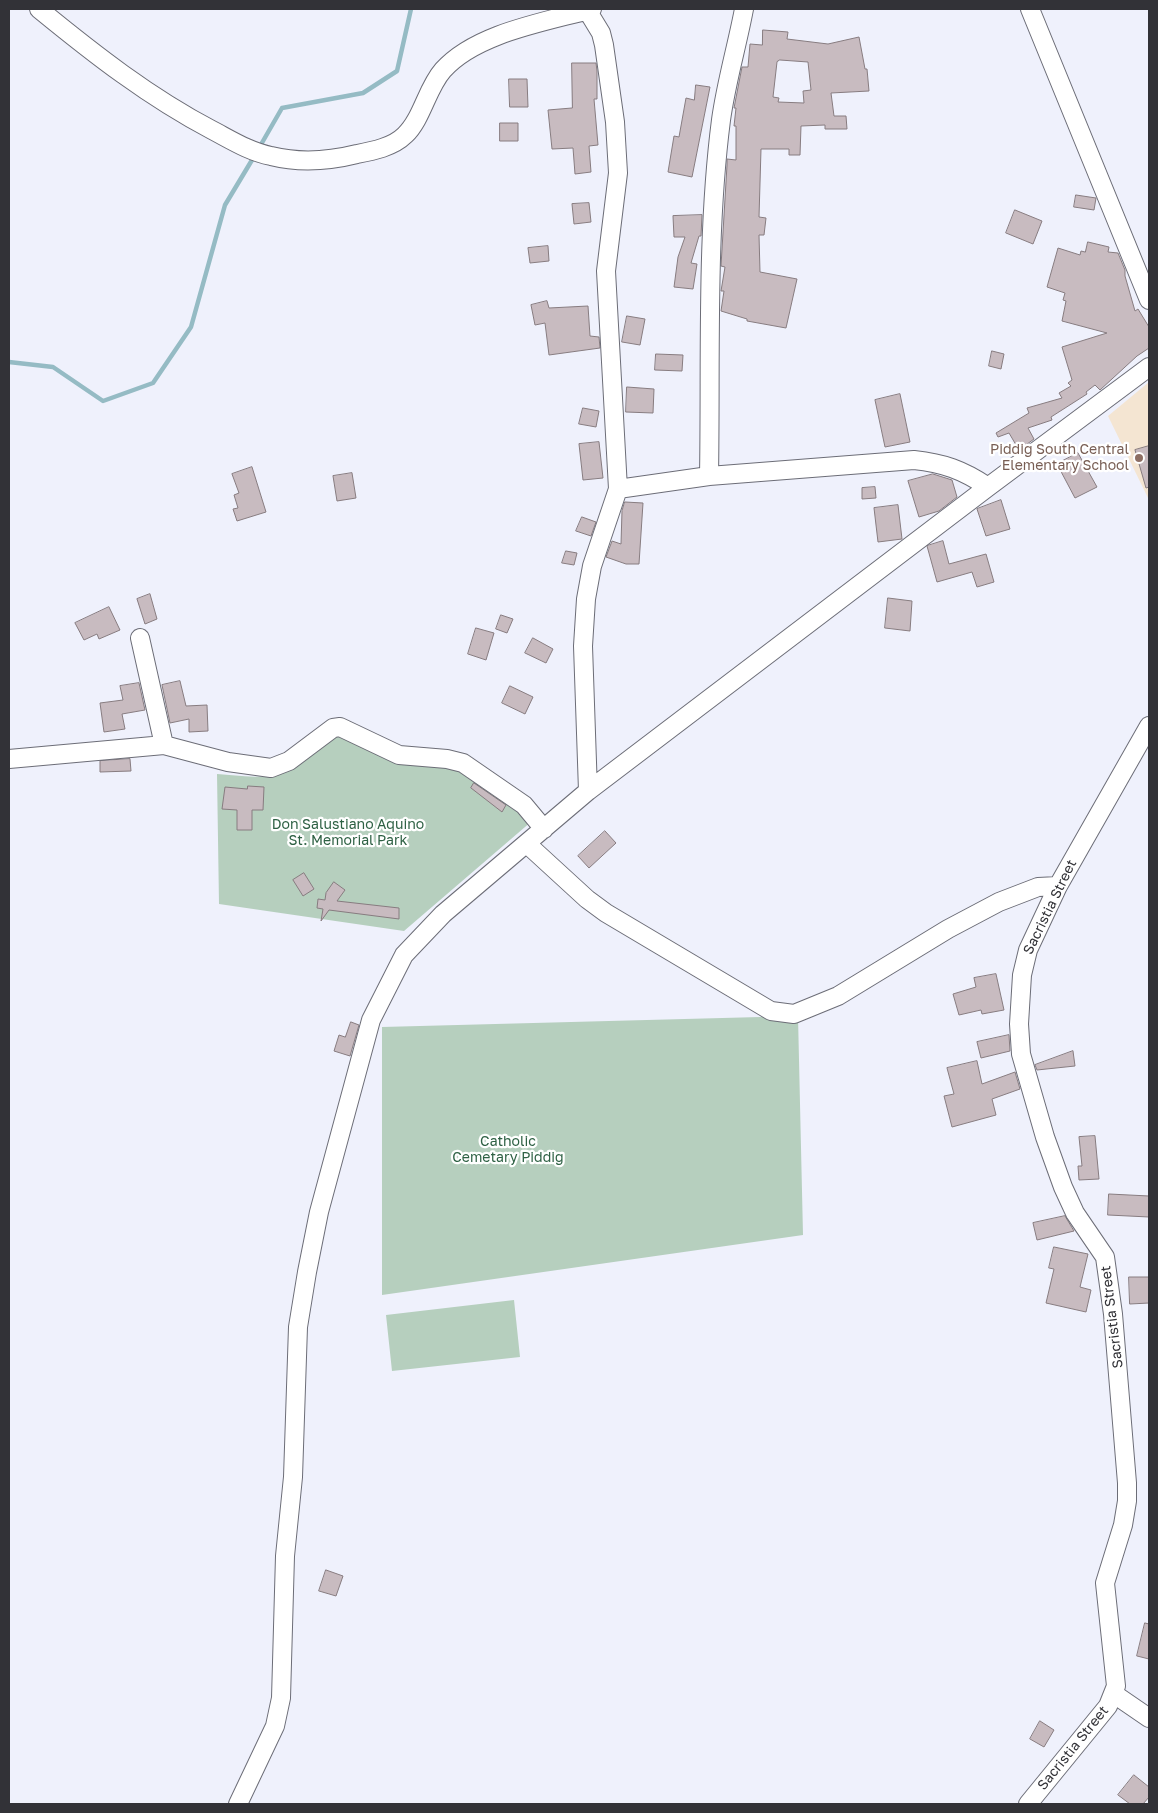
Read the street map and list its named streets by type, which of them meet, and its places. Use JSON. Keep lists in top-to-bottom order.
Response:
{
  "streets": {
    "street": ["Sacristia Street"]
  },
  "parks": ["Don Salustiano Aquino St. Memorial Park", "Catholic Cemetary Piddig"],
  "places": ["Piddig South Central Elementary School"]
}
